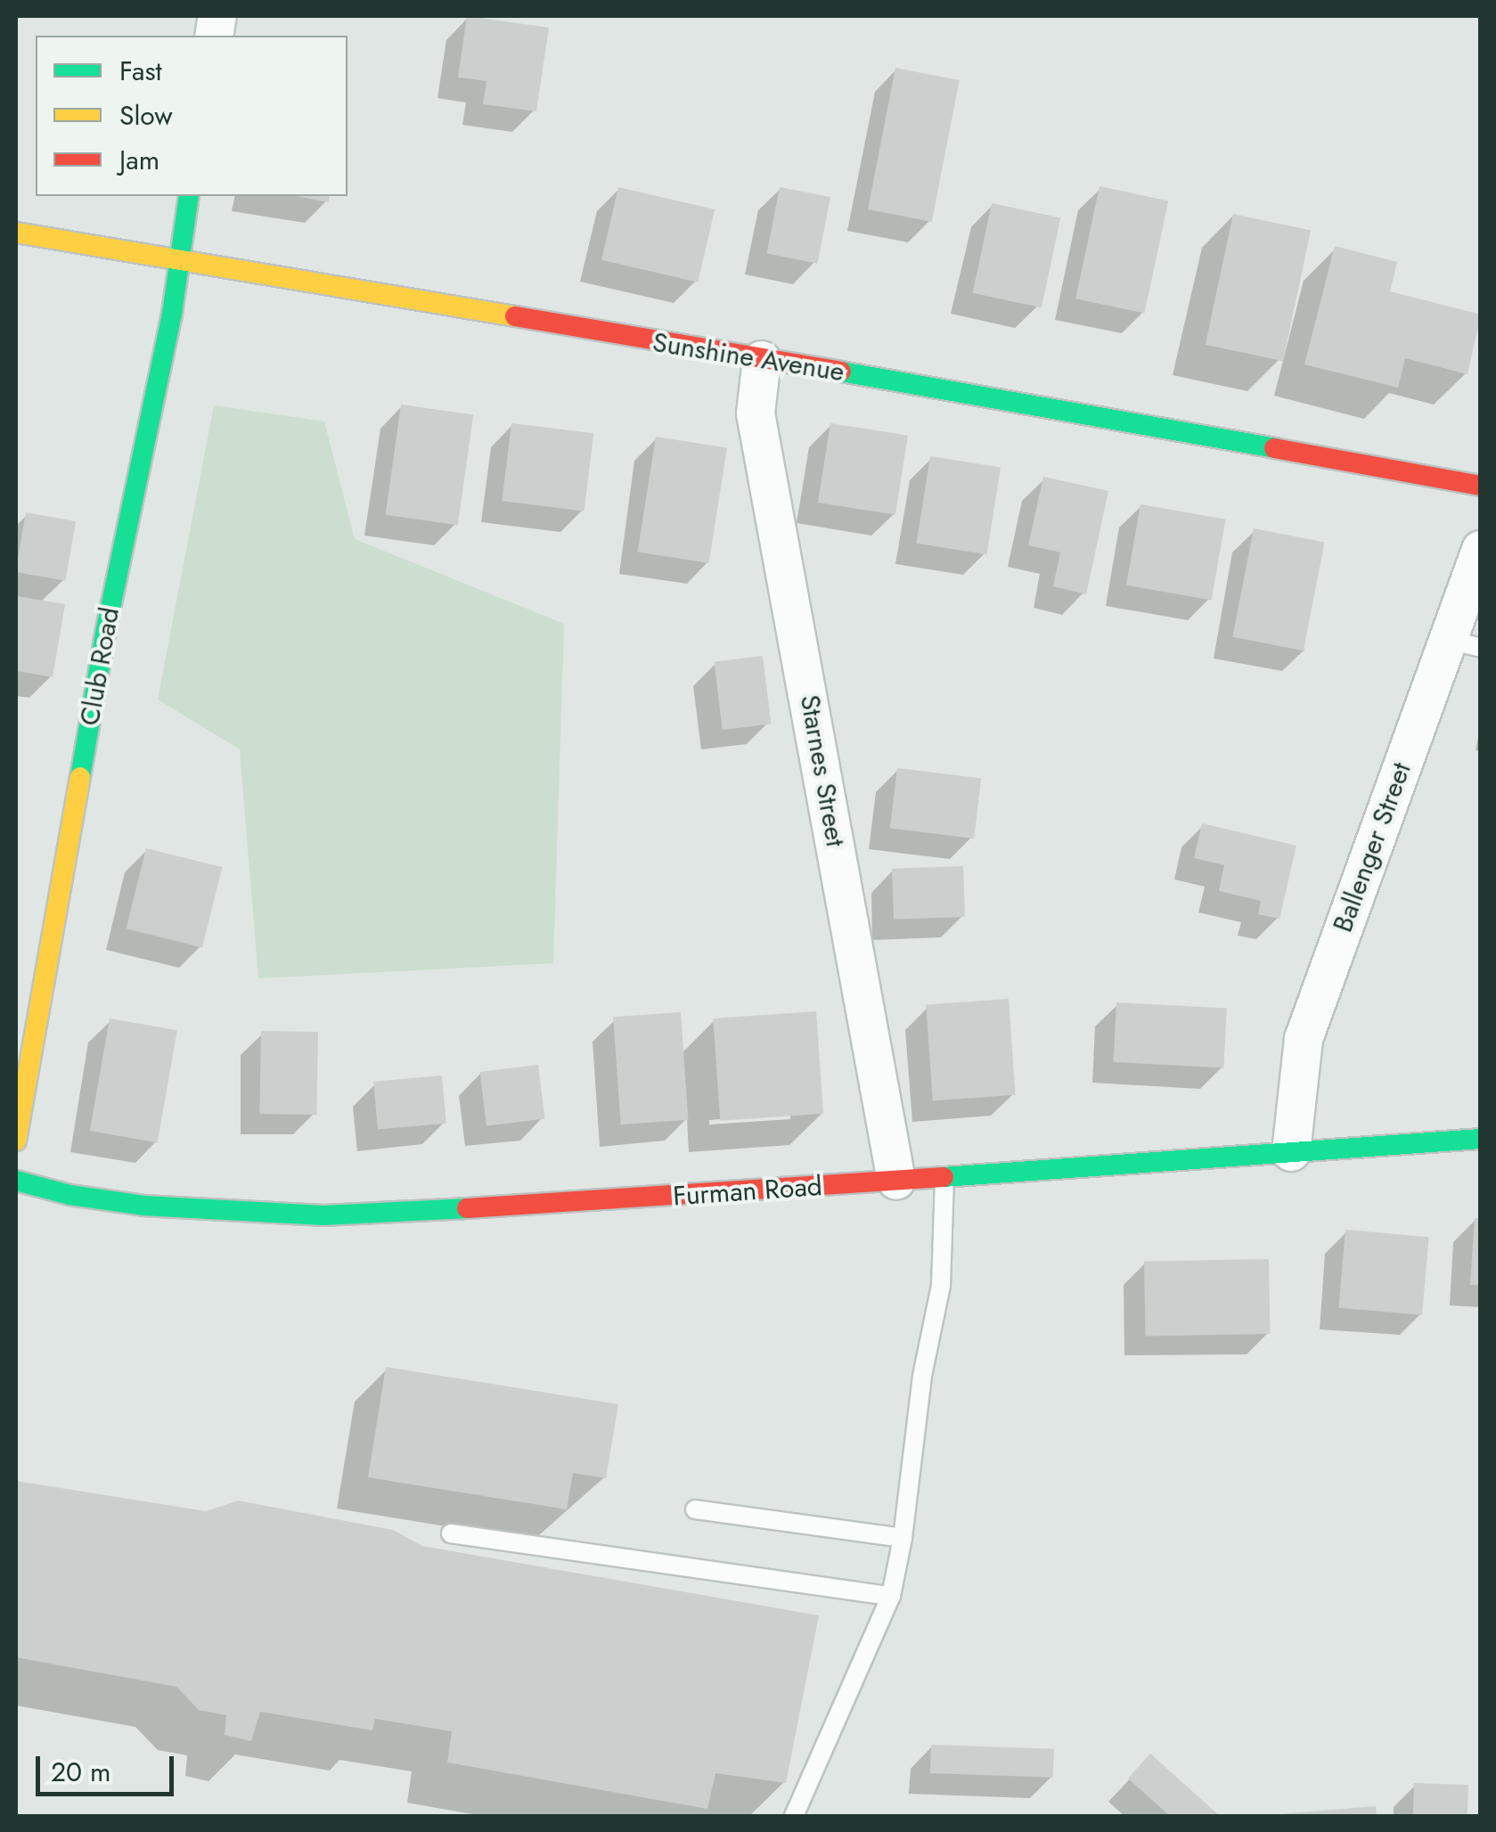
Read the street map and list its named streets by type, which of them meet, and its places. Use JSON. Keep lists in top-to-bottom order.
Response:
{
  "streets": {
    "street": [
      "Sunshine Avenue",
      "Club Road",
      "Starnes Street",
      "Ballenger Street",
      "Furman Road"
    ]
  },
  "crossings": [
    ["Sunshine Avenue", "Club Road"],
    ["Sunshine Avenue", "Starnes Street"],
    ["Starnes Street", "Furman Road"],
    ["Ballenger Street", "Furman Road"]
  ],
  "legend": ["Fast", "Slow", "Jam"],
  "scale_bar": "20 m"
}
